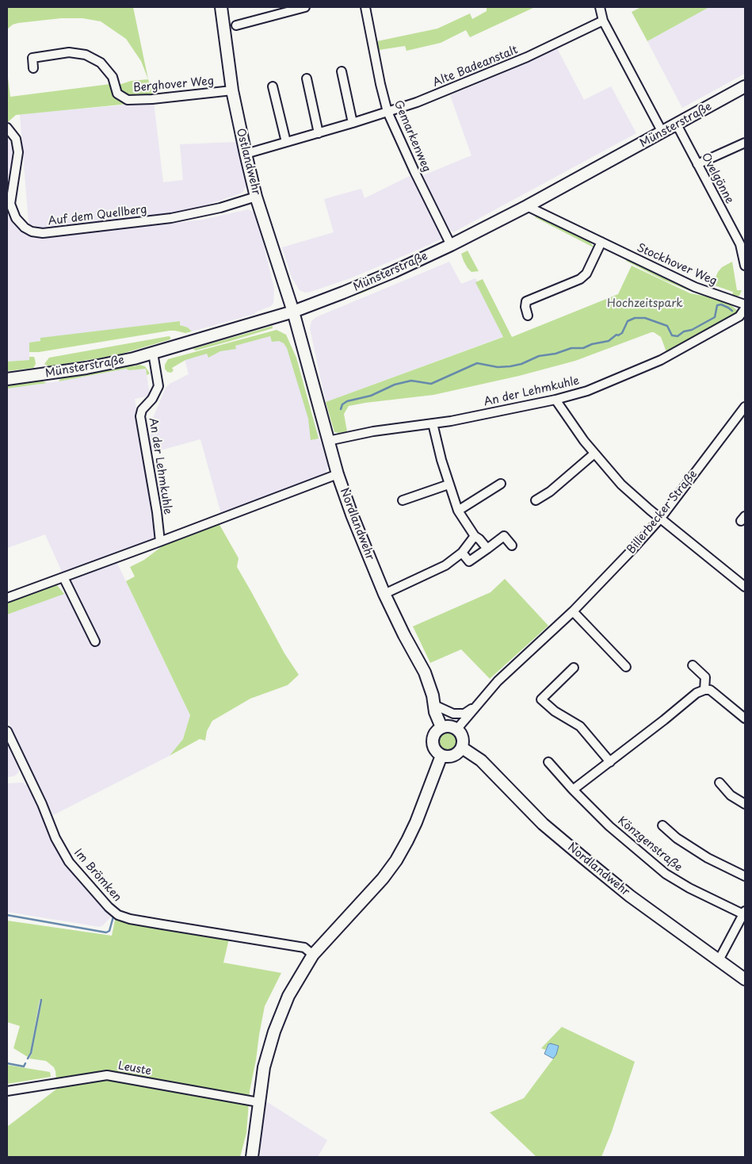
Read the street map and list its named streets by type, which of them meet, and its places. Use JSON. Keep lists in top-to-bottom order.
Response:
{
  "streets": {
    "main road": ["Münsterstraße", "Ostlandwehr", "Nordlandwehr"],
    "street": [
      "Alte Badeanstalt",
      "Berghover Weg",
      "Gemarkenweg",
      "Ovelgönne",
      "Auf dem Quellberg",
      "Stockhover Weg",
      "An der Lehmkuhle",
      "Billerbecker Straße",
      "Könzgenstraße",
      "Im Brömken",
      "Leuste"
    ]
  },
  "crossings": [
    ["Alte Badeanstalt", "Gemarkenweg"],
    ["Alte Badeanstalt", "Ostlandwehr"],
    ["Berghover Weg", "Ostlandwehr"],
    ["Münsterstraße", "Gemarkenweg"],
    ["Münsterstraße", "Ostlandwehr"],
    ["Münsterstraße", "Ovelgönne"],
    ["Münsterstraße", "Stockhover Weg"],
    ["Münsterstraße", "An der Lehmkuhle"],
    ["Münsterstraße", "Nordlandwehr"],
    ["Ostlandwehr", "Auf dem Quellberg"],
    ["Ostlandwehr", "Nordlandwehr"],
    ["An der Lehmkuhle", "Nordlandwehr"],
    ["Billerbecker Straße", "Nordlandwehr"]
  ],
  "parks": ["Hochzeitspark"]
}
